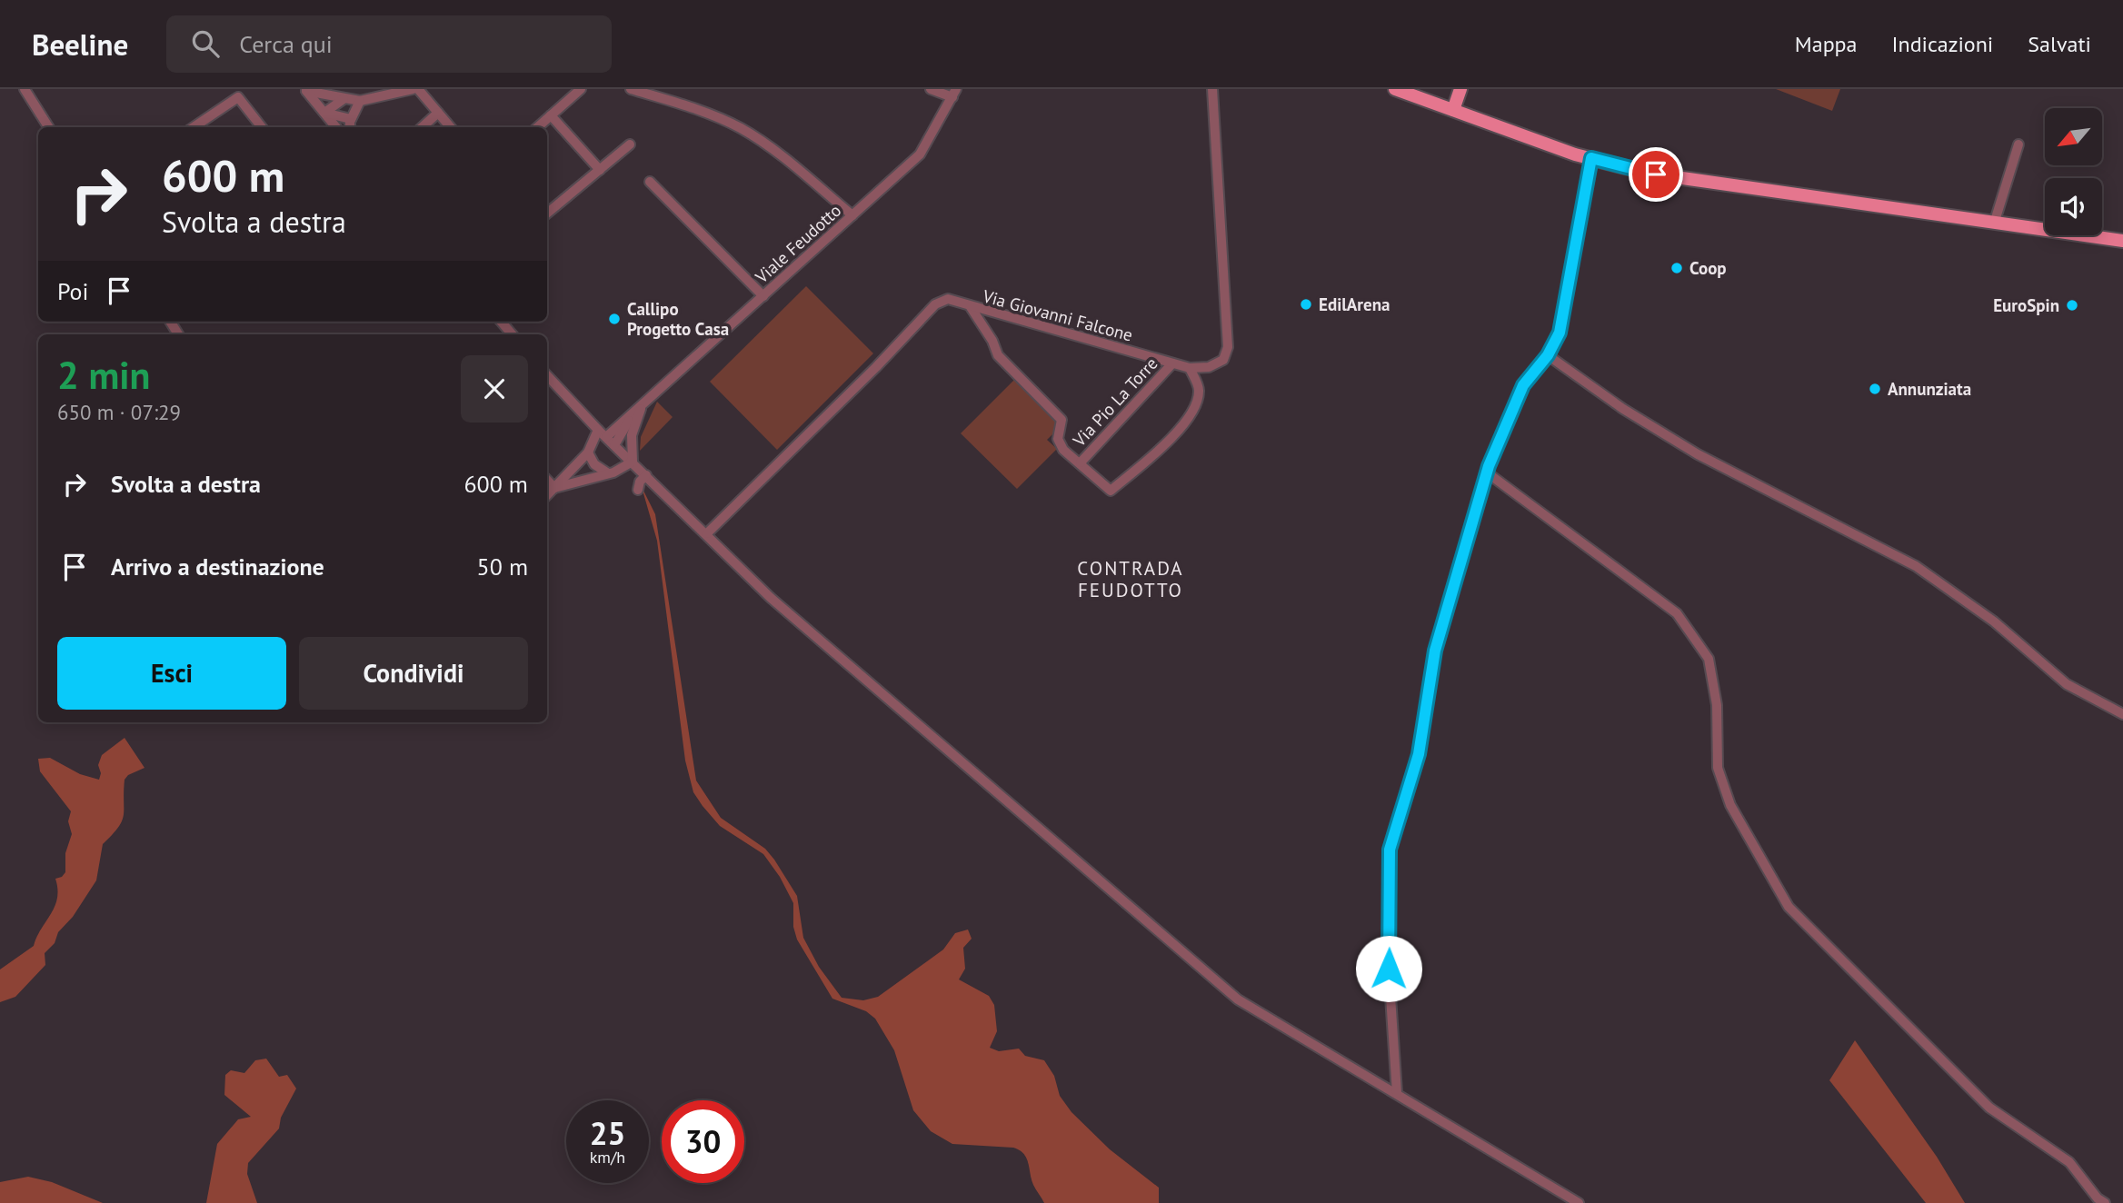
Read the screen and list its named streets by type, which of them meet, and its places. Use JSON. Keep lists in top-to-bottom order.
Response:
{
  "streets": {
    "street": ["Viale Feudotto", "Via Giovanni Falcone", "Via Pio La Torre"]
  },
  "crossings": [
    ["Via Giovanni Falcone", "Via Pio La Torre"]
  ],
  "districts": ["CONTRADA FEUDOTTO"],
  "places": [
    "Coop",
    "EdilArena",
    "EuroSpin",
    "Callipo Progetto Casa",
    "Annunziata"
  ],
  "north": "bottom left",
  "page": {
    "header": "Beeline",
    "search": "Cerca qui",
    "nav": ["Mappa", "Indicazioni", "Salvati"],
    "turn": ["600 m", "Svolta a destra"],
    "then": "Poi",
    "heading": ["2 min", "650 m · 07:29"],
    "list": [
      {
        "name": "Svolta a destra",
        "value": "600 m"
      },
      {
        "name": "Arrivo a destinazione",
        "value": "50 m"
      }
    ],
    "buttons": ["Esci", "Condividi"],
    "speed": "25 km/h",
    "limit": "30"
  }
}
